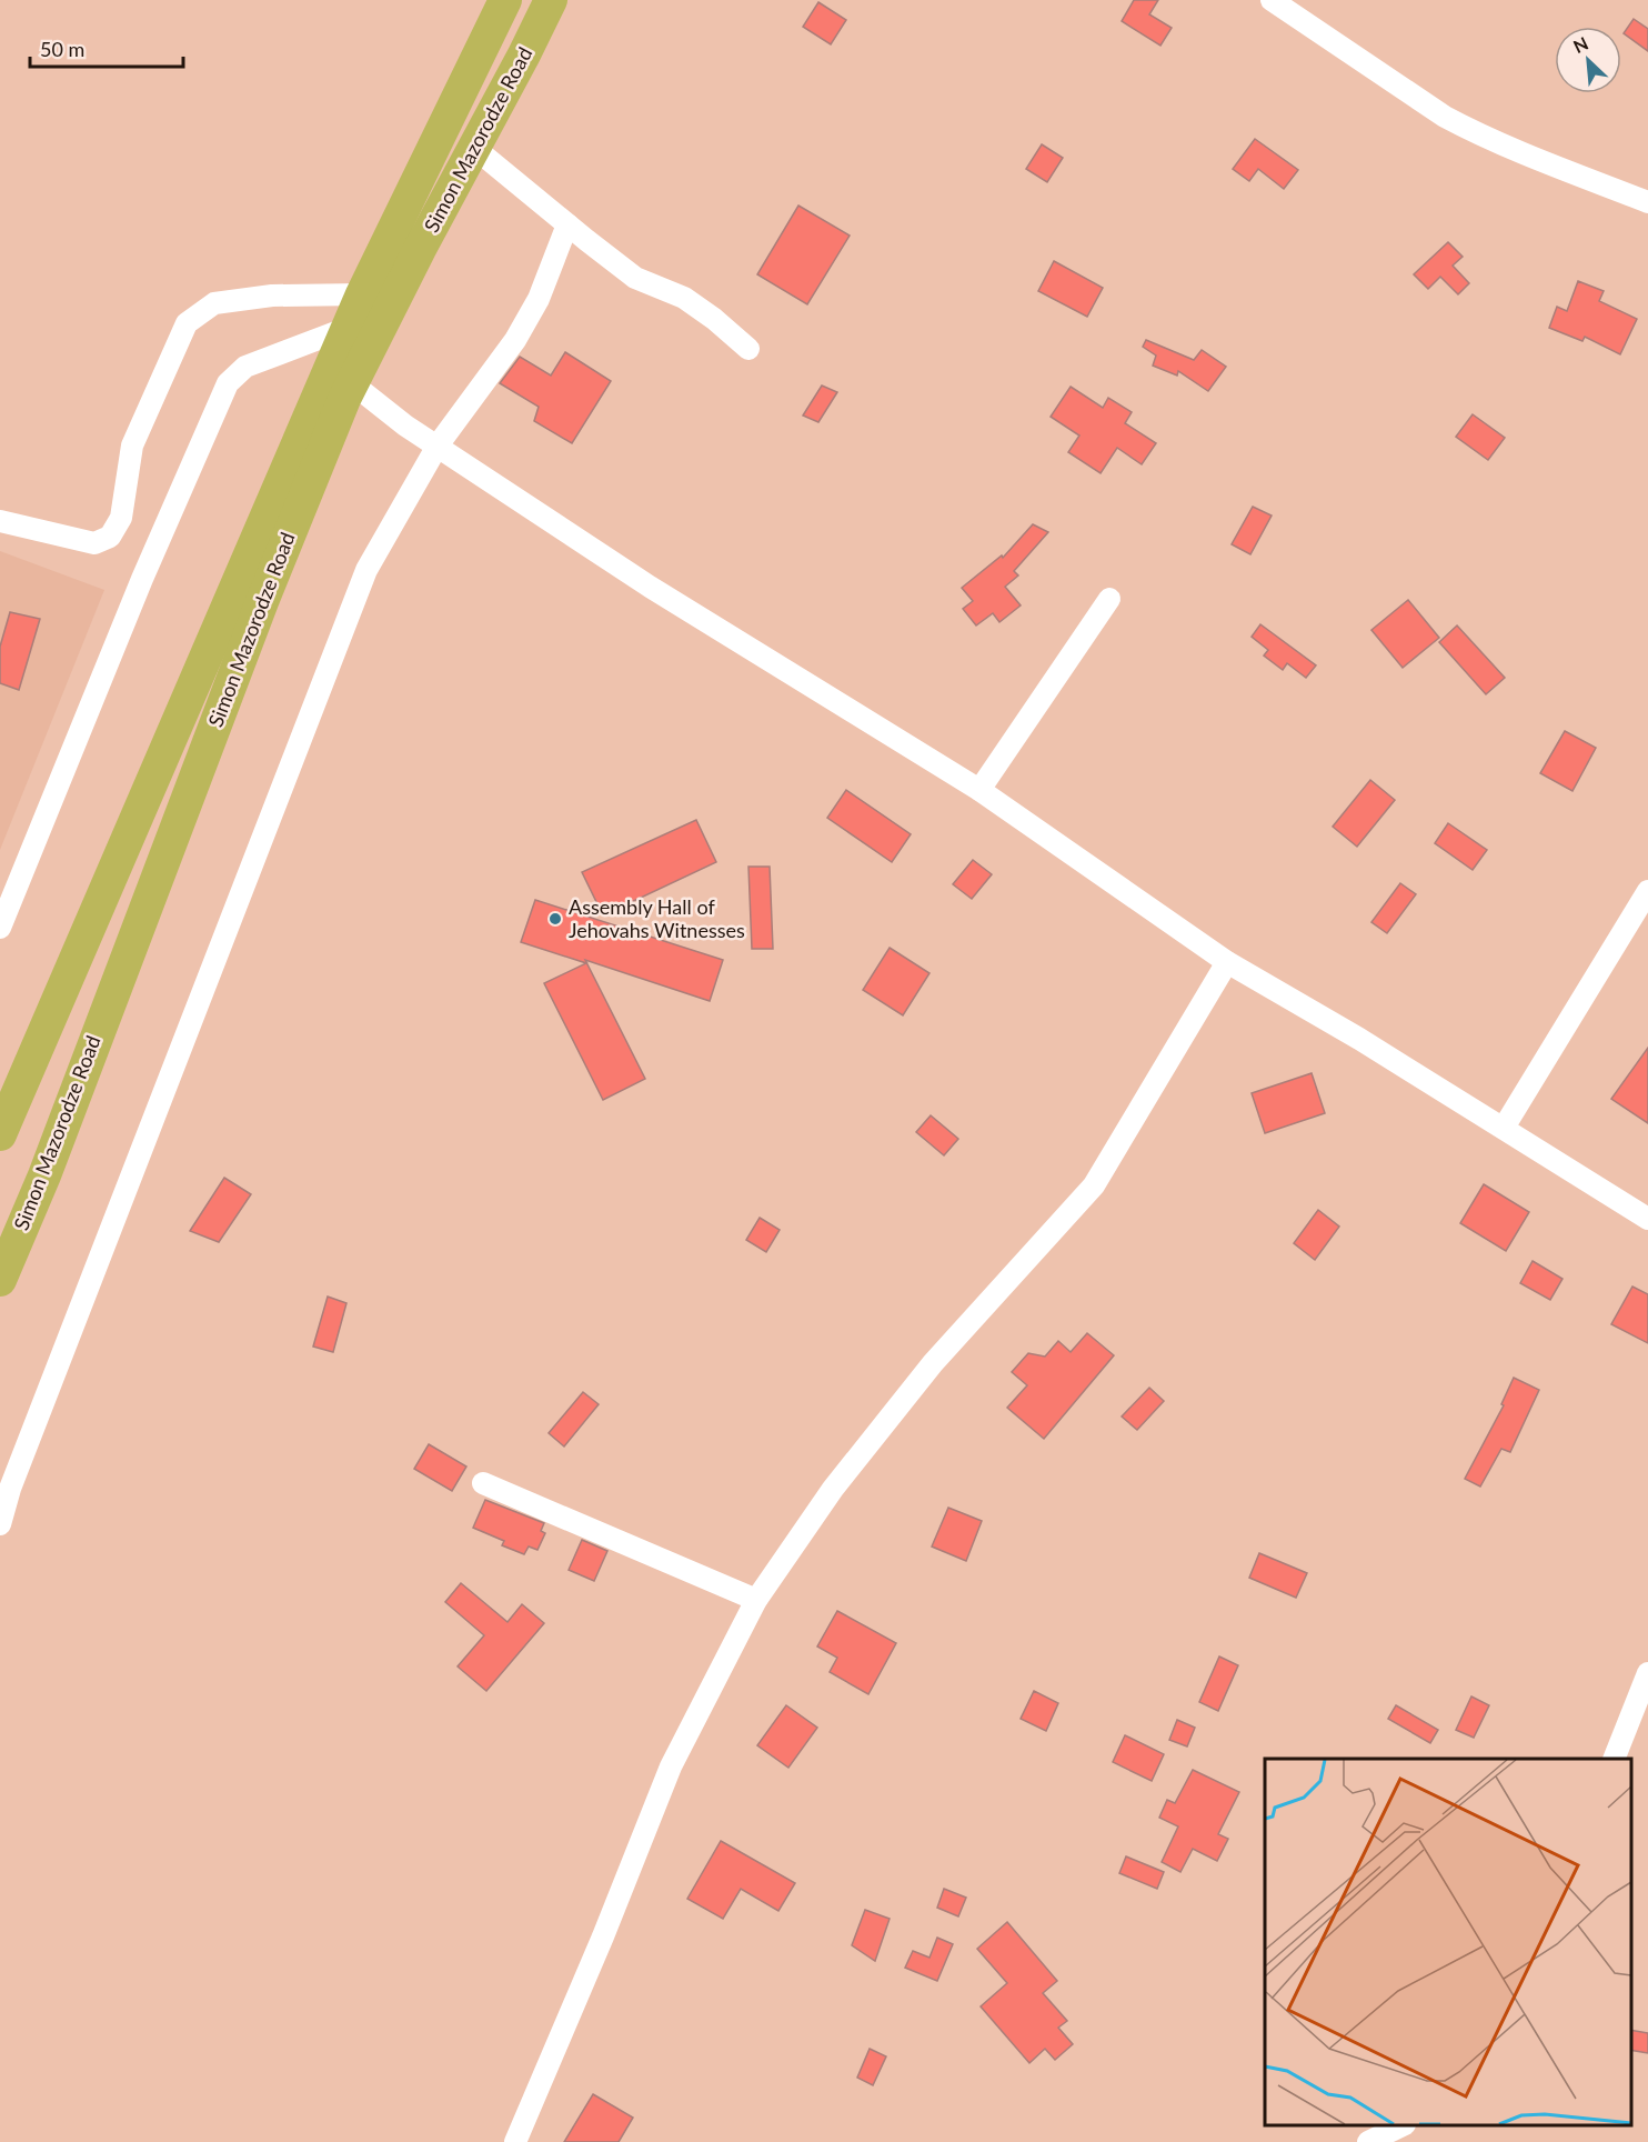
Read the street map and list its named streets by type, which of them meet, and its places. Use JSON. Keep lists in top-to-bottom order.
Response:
{
  "streets": {
    "highway": ["Simon Mazorodze Road"]
  },
  "places": ["Assembly Hall of Jehovahs Witnesses"],
  "scale_bar": "50 m",
  "north": "top left"
}
